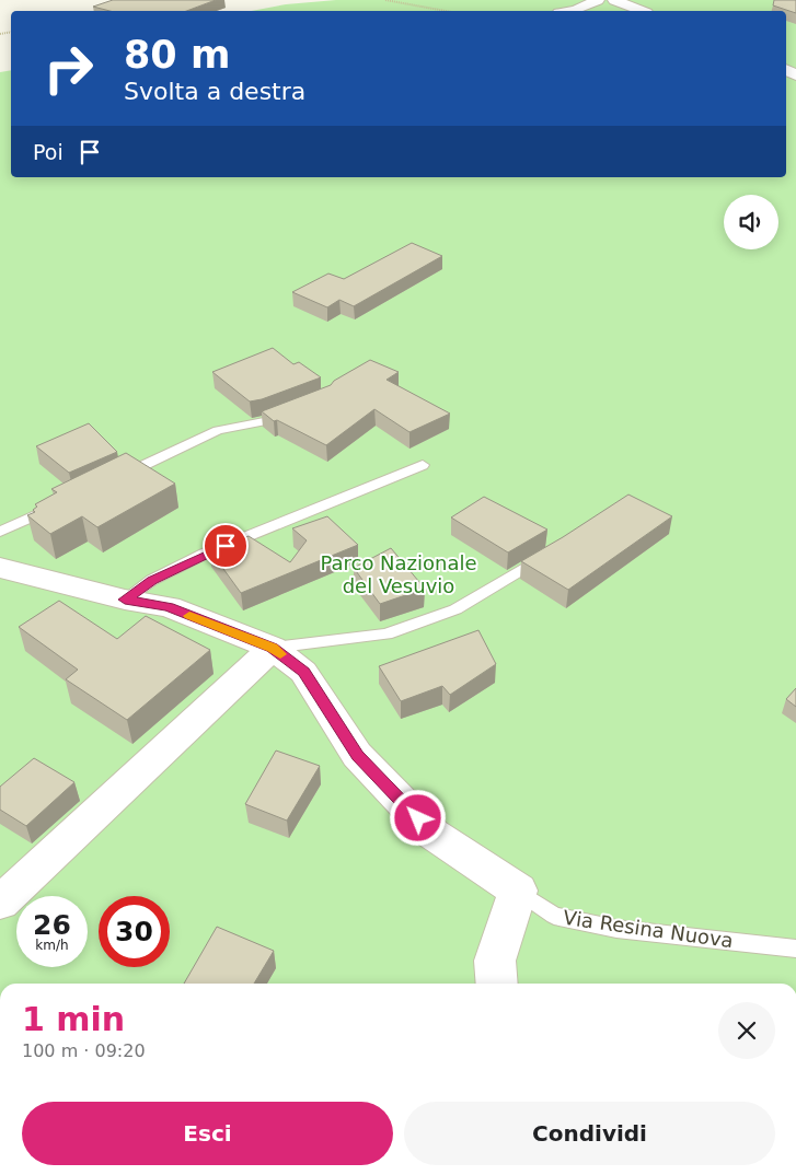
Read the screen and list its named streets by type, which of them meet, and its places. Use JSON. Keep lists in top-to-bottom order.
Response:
{
  "streets": {
    "street": ["Via Resina Nuova"]
  },
  "parks": ["Parco Nazionale del Vesuvio"],
  "page": {
    "turn": ["80 m", "Svolta a destra"],
    "then": "Poi",
    "speed": "26 km/h",
    "limit": "30",
    "heading": ["1 min", "100 m · 09:20"],
    "buttons": ["Esci", "Condividi"]
  }
}
